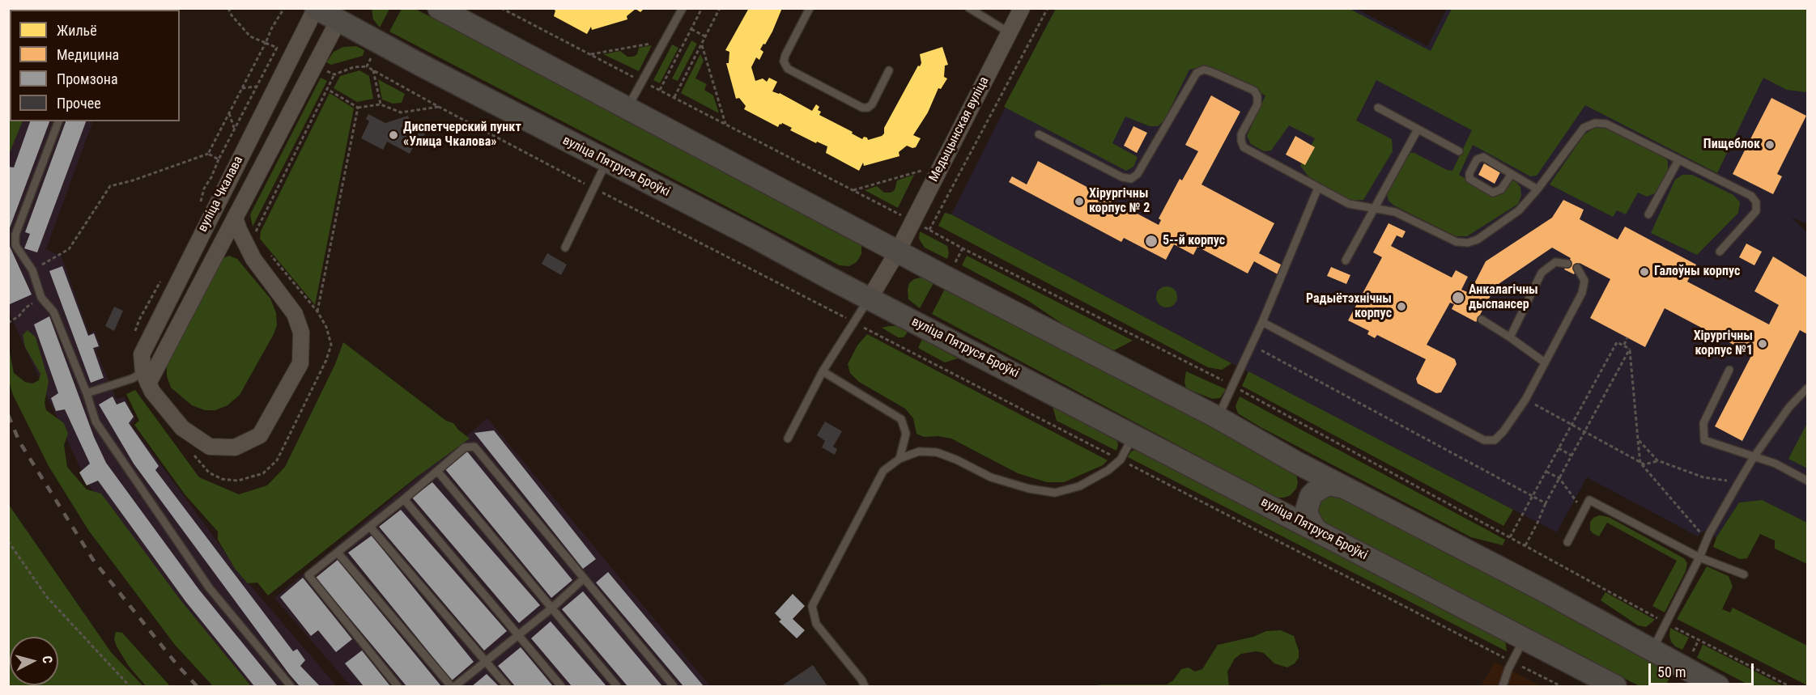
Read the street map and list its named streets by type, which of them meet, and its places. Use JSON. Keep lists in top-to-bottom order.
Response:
{
  "streets": {
    "main road": ["вуліца Пятруся Броўкі"],
    "street": ["Медыцынская вуліца", "вуліца Чкалава"]
  },
  "crossings": [
    ["Медыцынская вуліца", "вуліца Пятруся Броўкі"],
    ["вуліца Пятруся Броўкі", "вуліца Чкалава"]
  ],
  "places": [
    "Диспетчерский пункт «Улица Чкалова»",
    "Пищеблок",
    "Хірургічны корпус № 2",
    "5--й корпус",
    "Галоўны корпус",
    "Анкалагічны дыспансер",
    "Радыётэхнічны корпус",
    "Хірургічны корпус №1"
  ],
  "legend": [
    "Жильё",
    "Медицина",
    "Промзона",
    "Прочее"
  ],
  "scale_bar": "50 m",
  "north": "right"
}
